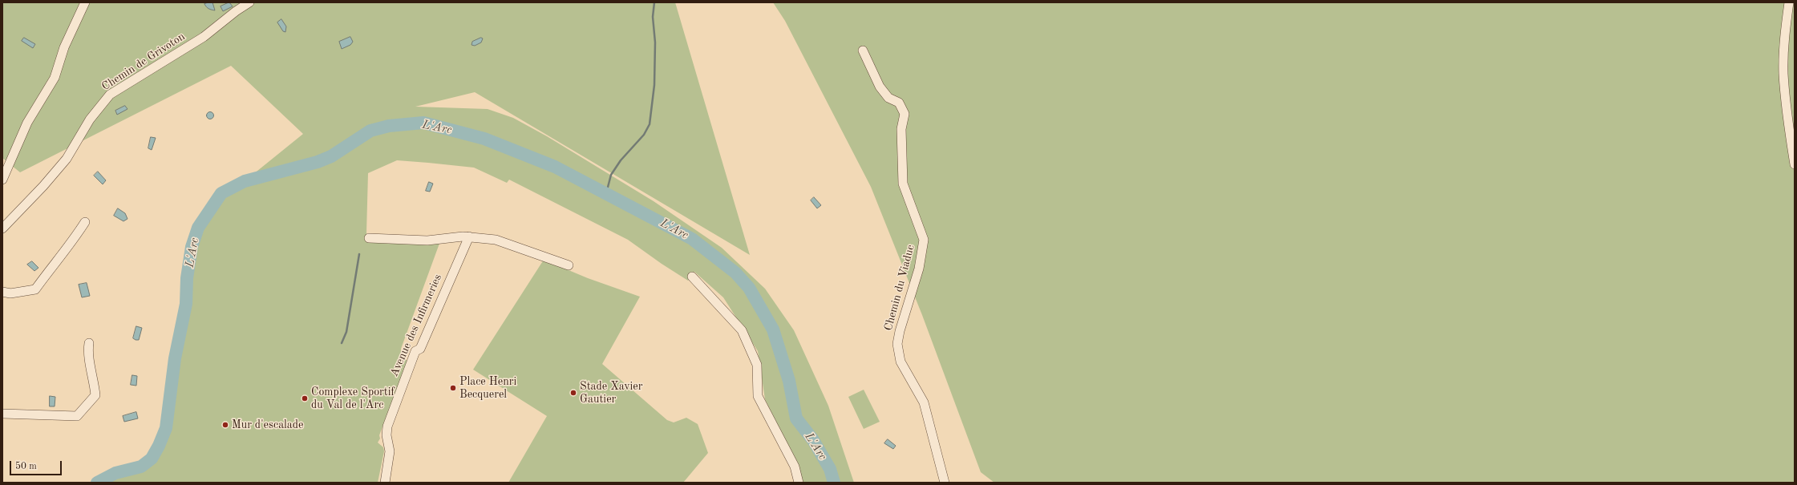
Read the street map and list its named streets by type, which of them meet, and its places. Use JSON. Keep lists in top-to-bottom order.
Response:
{
  "streets": {
    "street": ["Chemin de Grivoton", "Chemin du Viaduc", "Avenue des Infirmeries"]
  },
  "water": ["L'Arc"],
  "places": [
    "Place Henri Becquerel",
    "Stade Xavier Gautier",
    "Complexe Sportif du Val de l'Arc",
    "Mur d'escalade"
  ],
  "scale_bar": "50 m"
}
